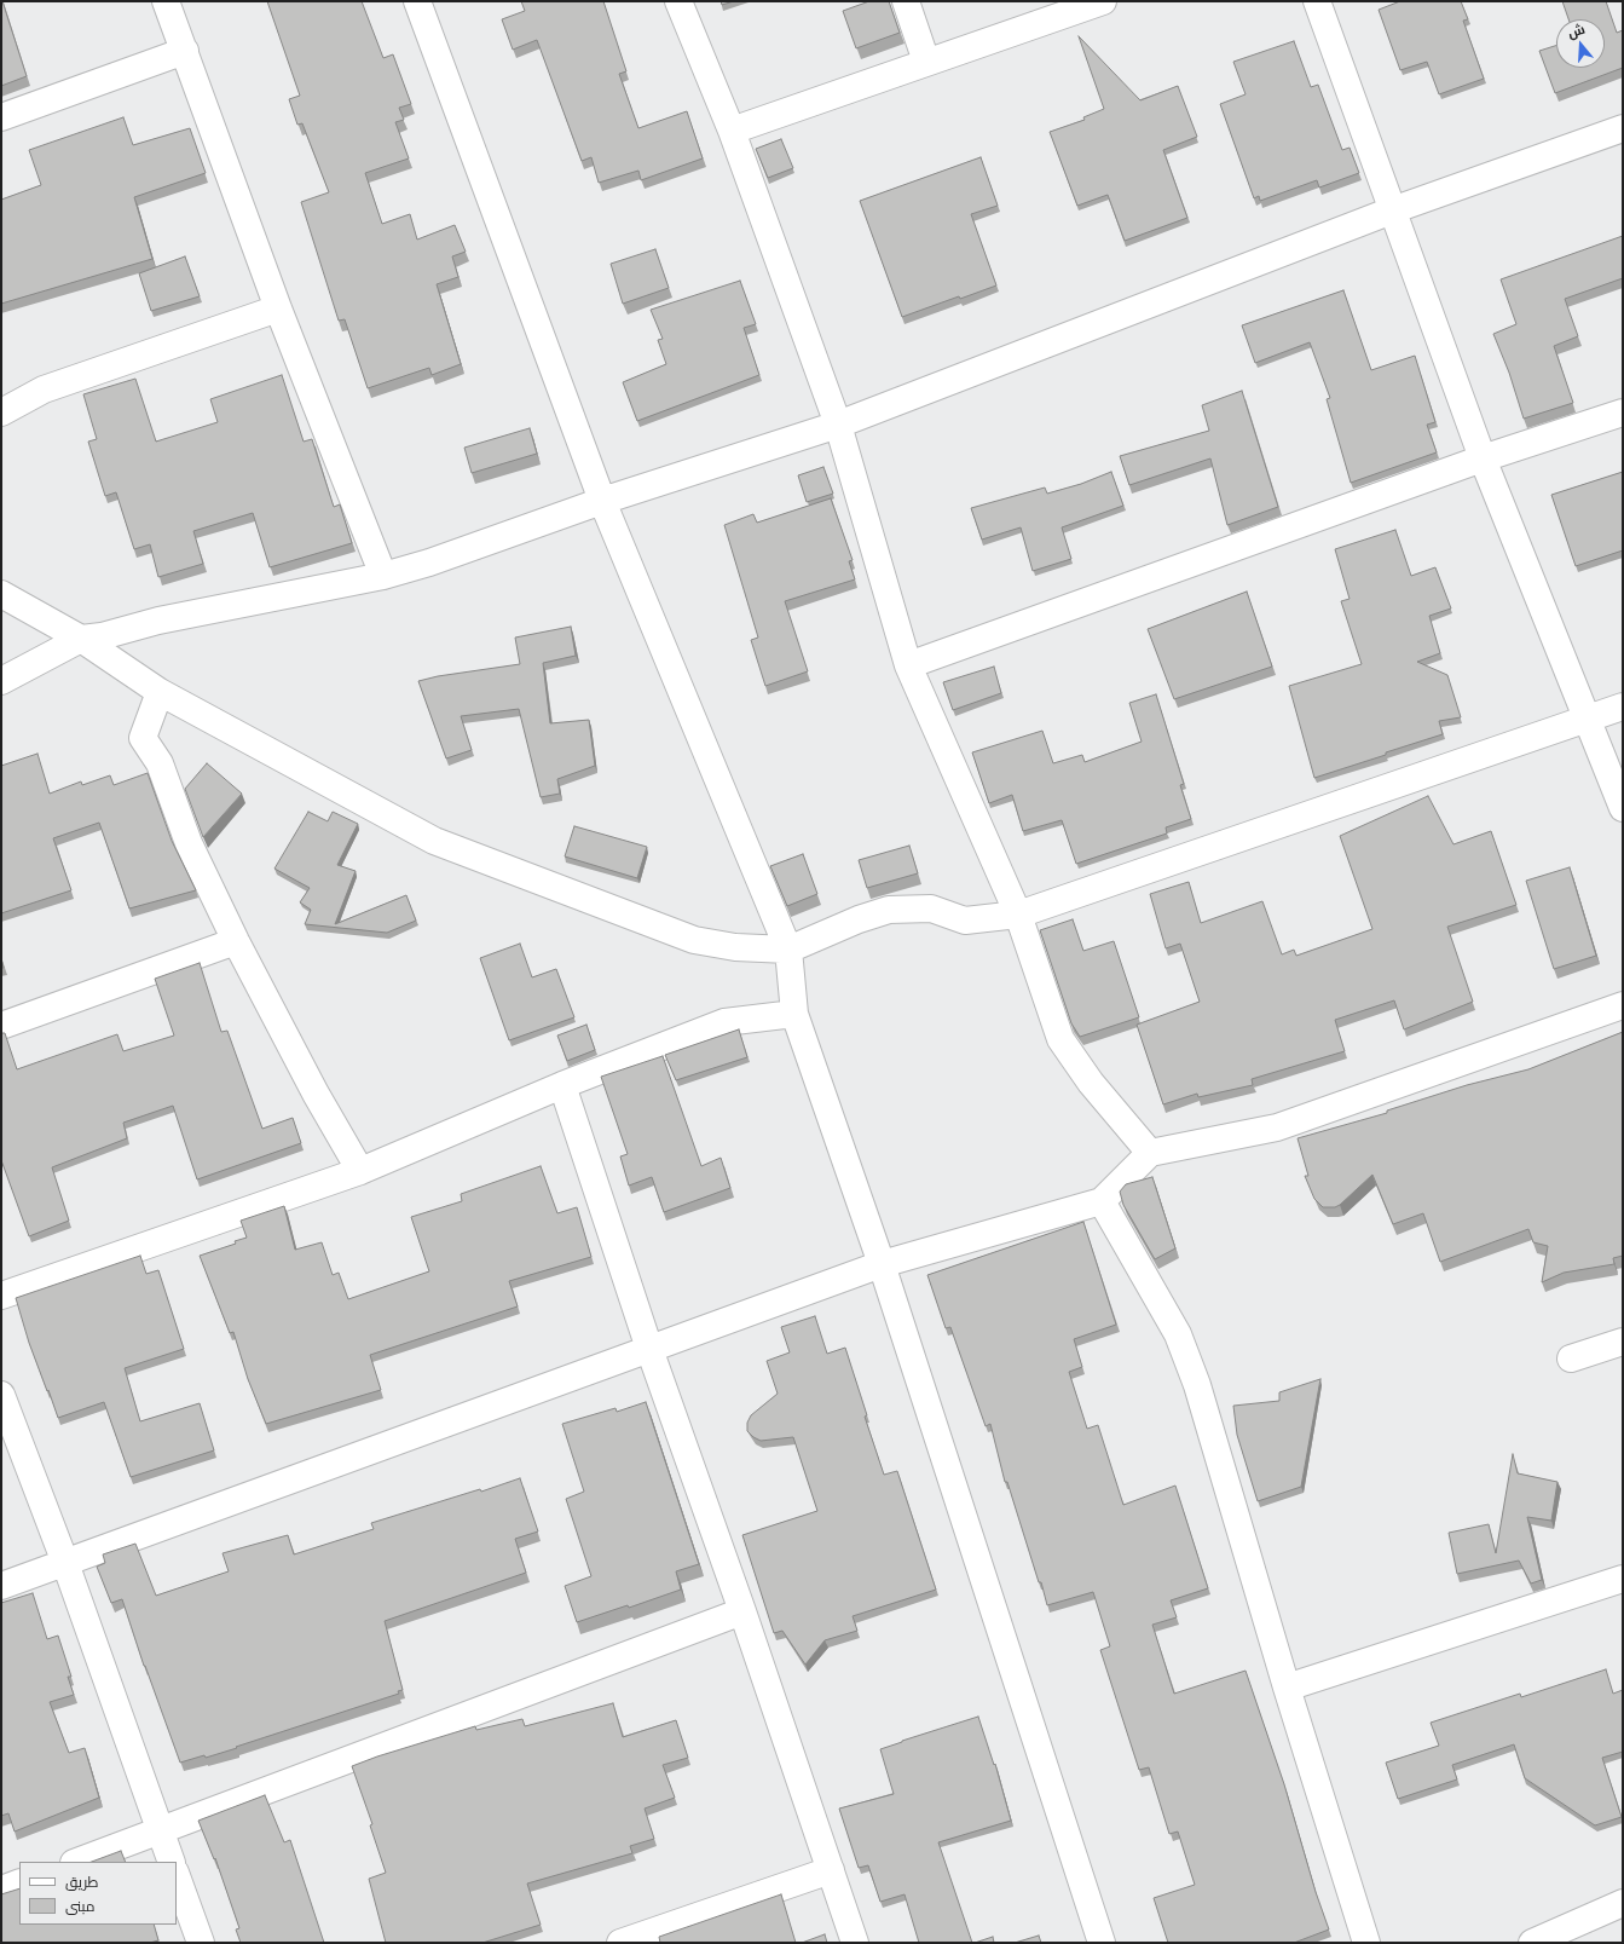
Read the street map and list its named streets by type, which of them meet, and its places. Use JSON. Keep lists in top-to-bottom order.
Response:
{
  "legend": ["طريق", "مبنى"],
  "north": "top"
}
